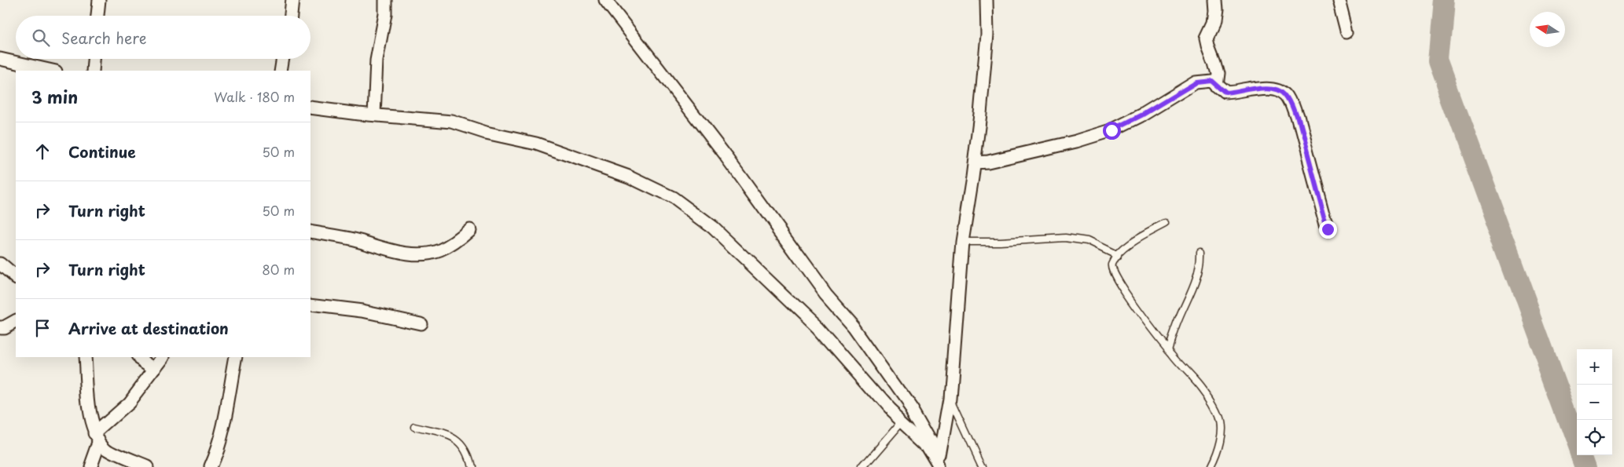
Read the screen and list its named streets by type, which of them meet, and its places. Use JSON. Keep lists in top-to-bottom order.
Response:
{
  "north": "left",
  "page": {
    "search": "Search here",
    "heading": ["3 min", "Walk · 180 m"],
    "list": [
      ["Continue", "50 m"],
      ["Turn right", "50 m"],
      ["Turn right", "80 m"],
      "Arrive at destination"
    ],
    "map_buttons": ["+", "−"]
  }
}
